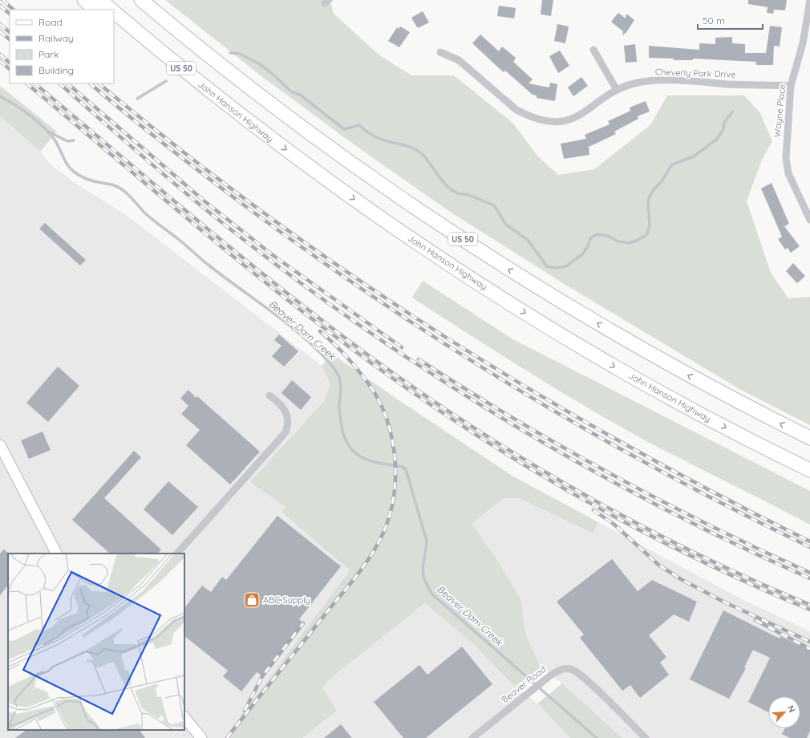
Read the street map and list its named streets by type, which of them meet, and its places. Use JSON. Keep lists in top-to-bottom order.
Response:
{
  "streets": {
    "highway": ["US 50", "John Hanson Highway"],
    "street": ["Cheverly Park Drive", "Wayne Place", "Beaver Road"]
  },
  "crossings": [
    ["Cheverly Park Drive", "Wayne Place"]
  ],
  "water": ["Beaver Dam Creek"],
  "places": {
    "shop": ["ABC Supply"]
  },
  "legend": [
    "Road",
    "Railway",
    "Park",
    "Building"
  ],
  "scale_bar": "50 m",
  "north": "top right"
}
